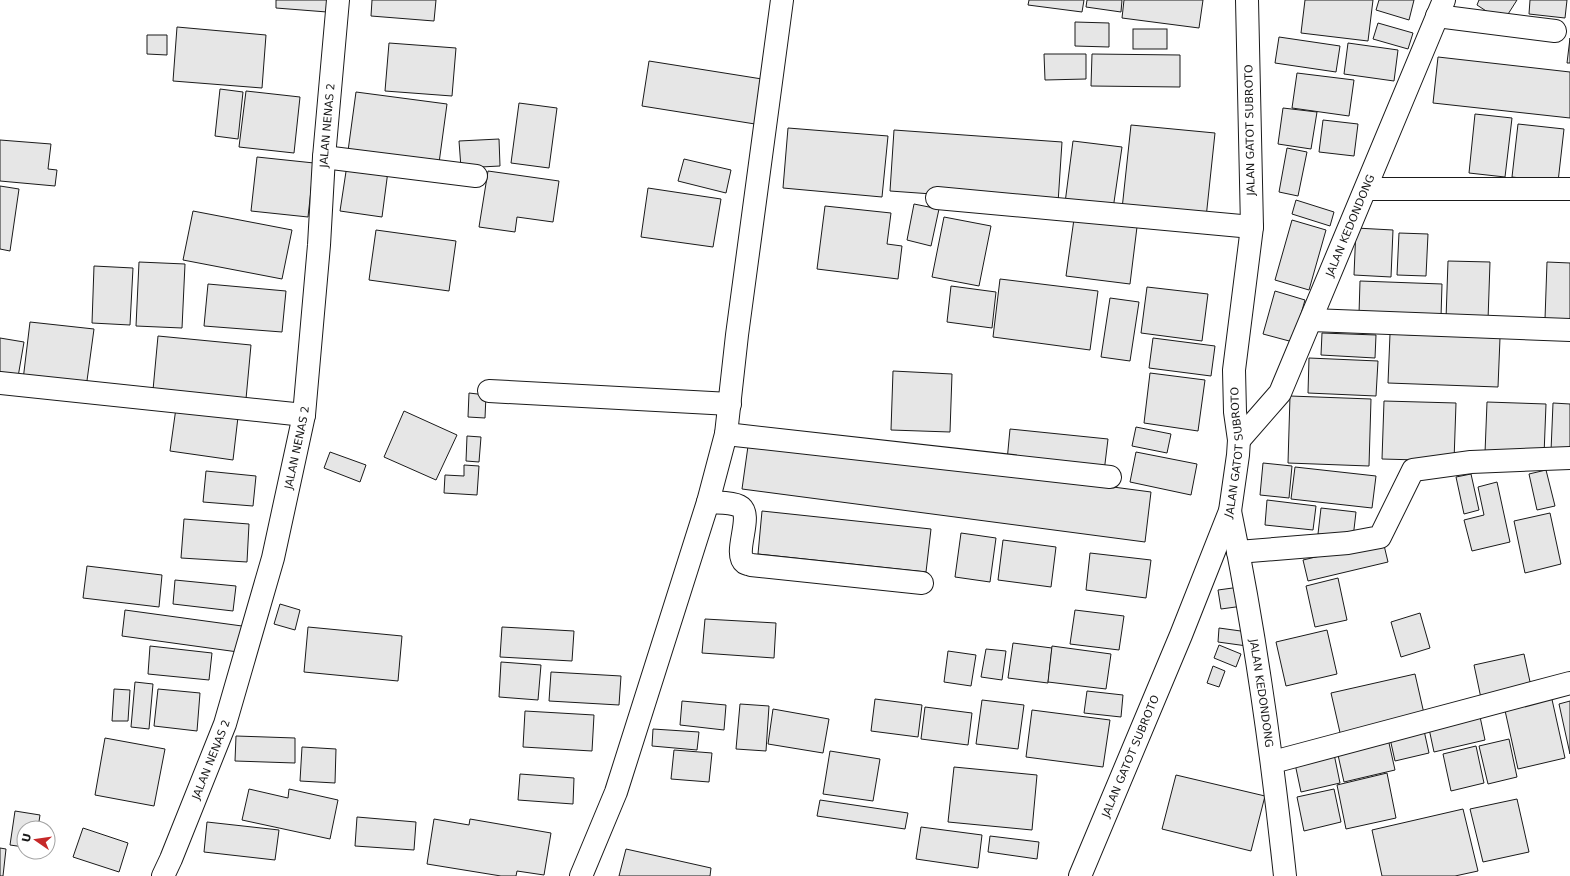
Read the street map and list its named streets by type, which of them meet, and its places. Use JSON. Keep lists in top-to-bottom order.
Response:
{
  "streets": {
    "street": ["JALAN NENAS 2", "JALAN GATOT SUBROTO", "JALAN KEDONDONG"]
  },
  "crossings": [
    ["JALAN GATOT SUBROTO", "JALAN KEDONDONG"]
  ],
  "north": "left"
}
